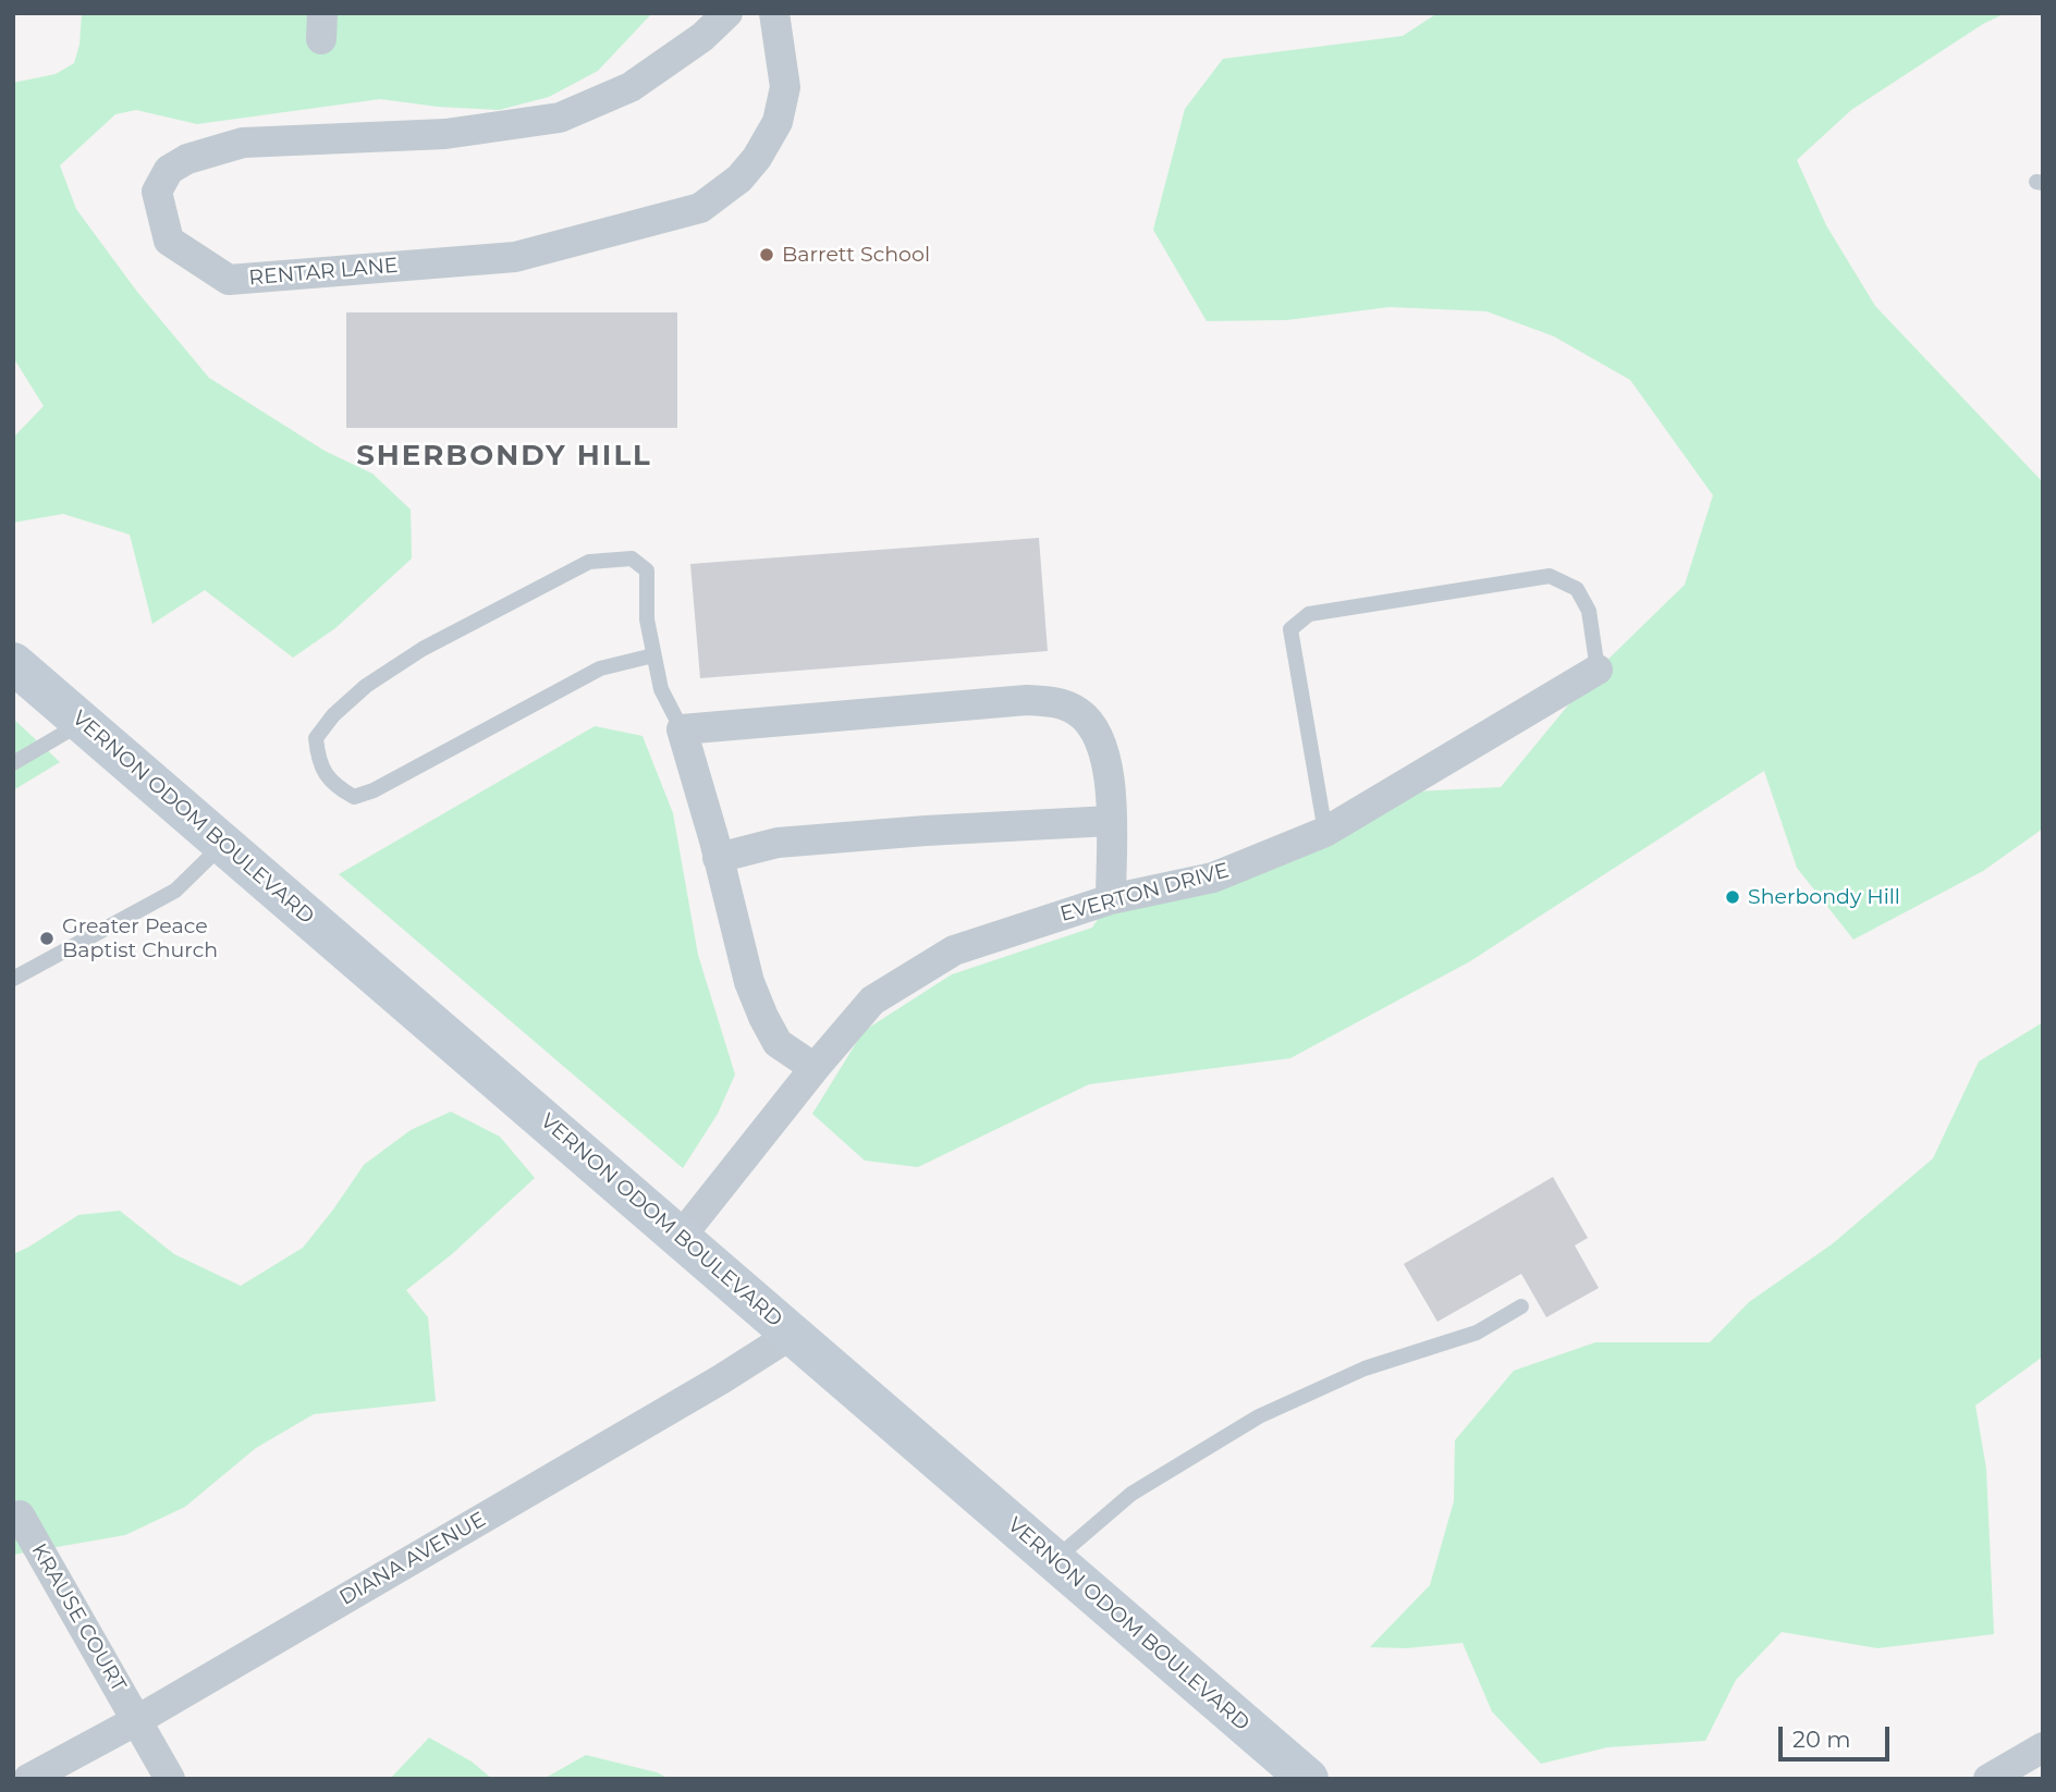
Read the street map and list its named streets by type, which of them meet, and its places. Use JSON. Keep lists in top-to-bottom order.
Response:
{
  "streets": {
    "main road": ["VERNON ODOM BOULEVARD"],
    "street": [
      "RENTAR LANE",
      "EVERTON DRIVE",
      "DIANA AVENUE",
      "KRAUSE COURT"
    ]
  },
  "crossings": [
    ["VERNON ODOM BOULEVARD", "EVERTON DRIVE"],
    ["VERNON ODOM BOULEVARD", "DIANA AVENUE"],
    ["DIANA AVENUE", "KRAUSE COURT"]
  ],
  "districts": ["SHERBONDY HILL"],
  "places": ["Barrett School", "Sherbondy Hill", "Greater Peace Baptist Church"],
  "scale_bar": "20 m"
}
